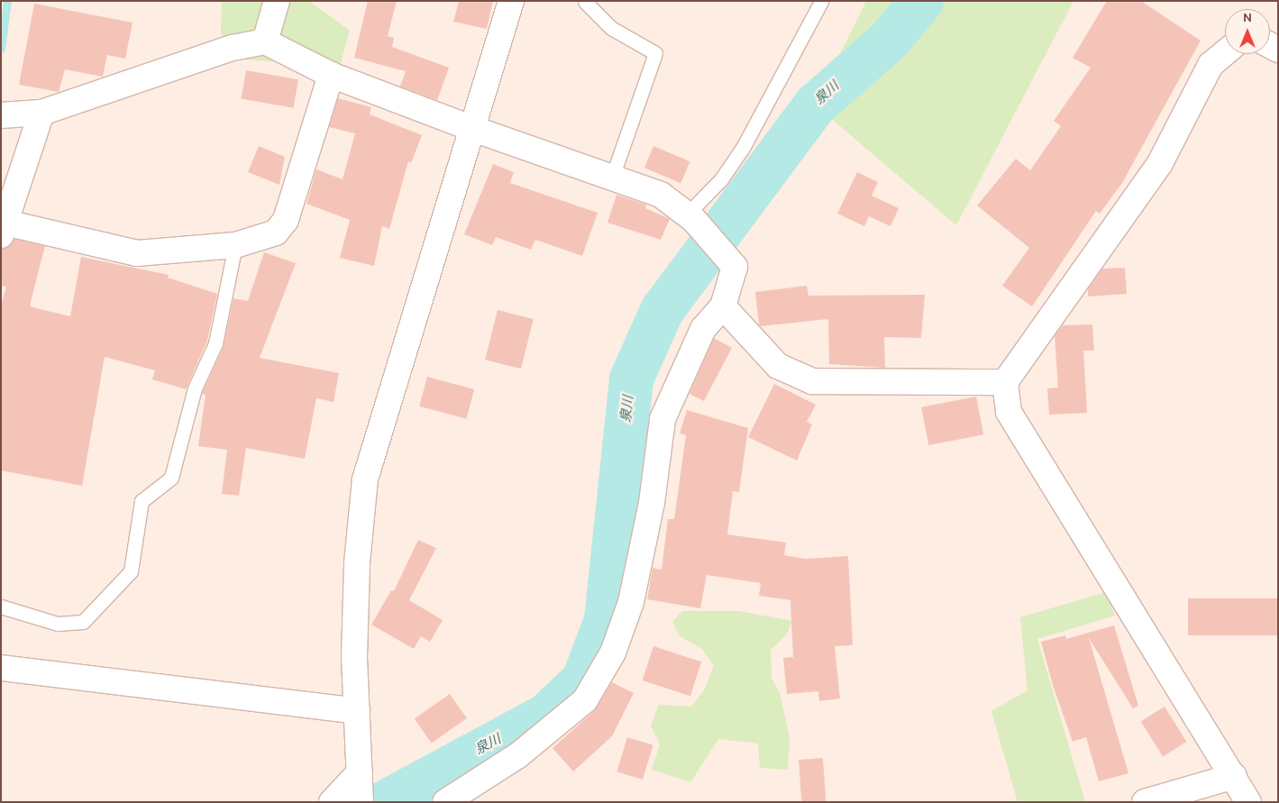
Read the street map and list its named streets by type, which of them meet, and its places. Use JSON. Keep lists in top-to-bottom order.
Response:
{
  "water": ["泉川"],
  "north": "top"
}
